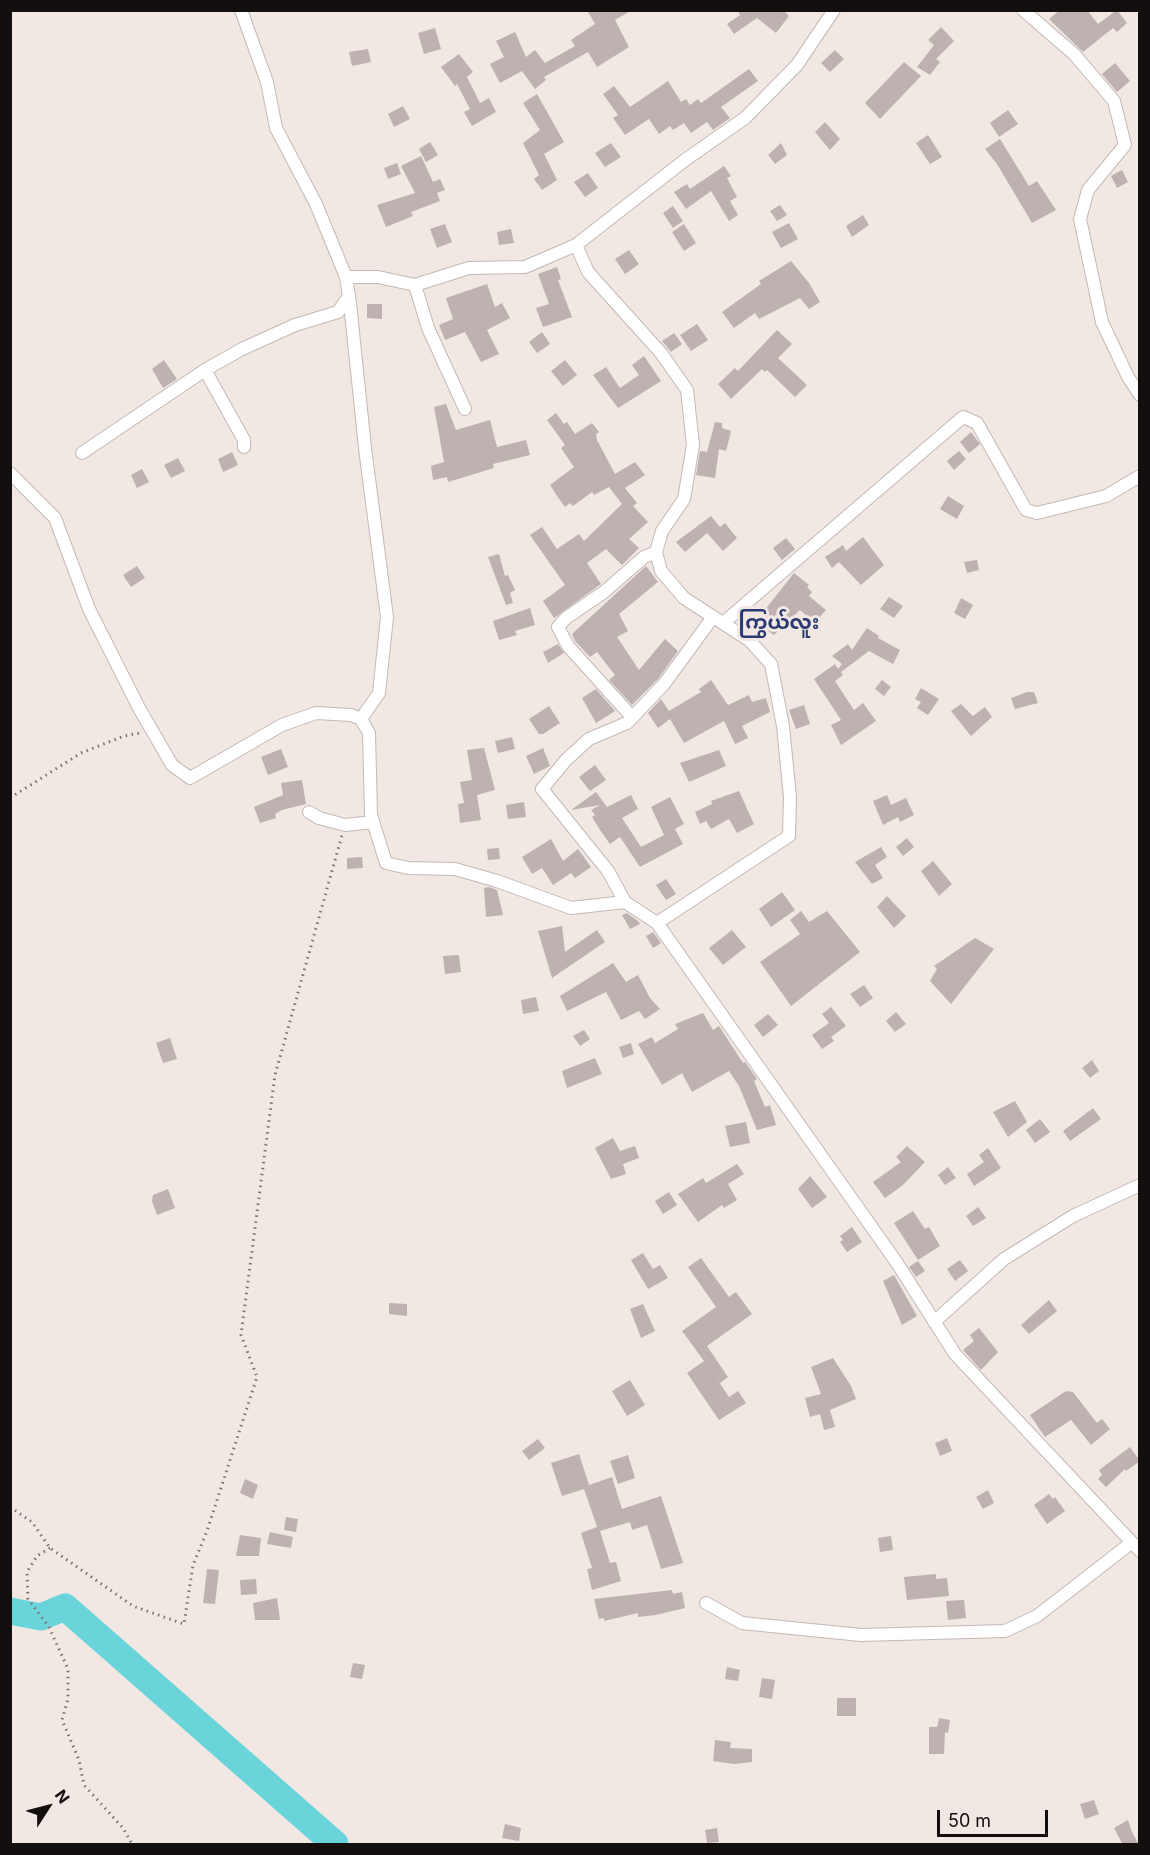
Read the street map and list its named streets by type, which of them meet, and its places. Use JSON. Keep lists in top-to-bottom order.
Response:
{
  "districts": ["ကြွယ်လူး"],
  "scale_bar": "50 m",
  "north": "top right"
}
